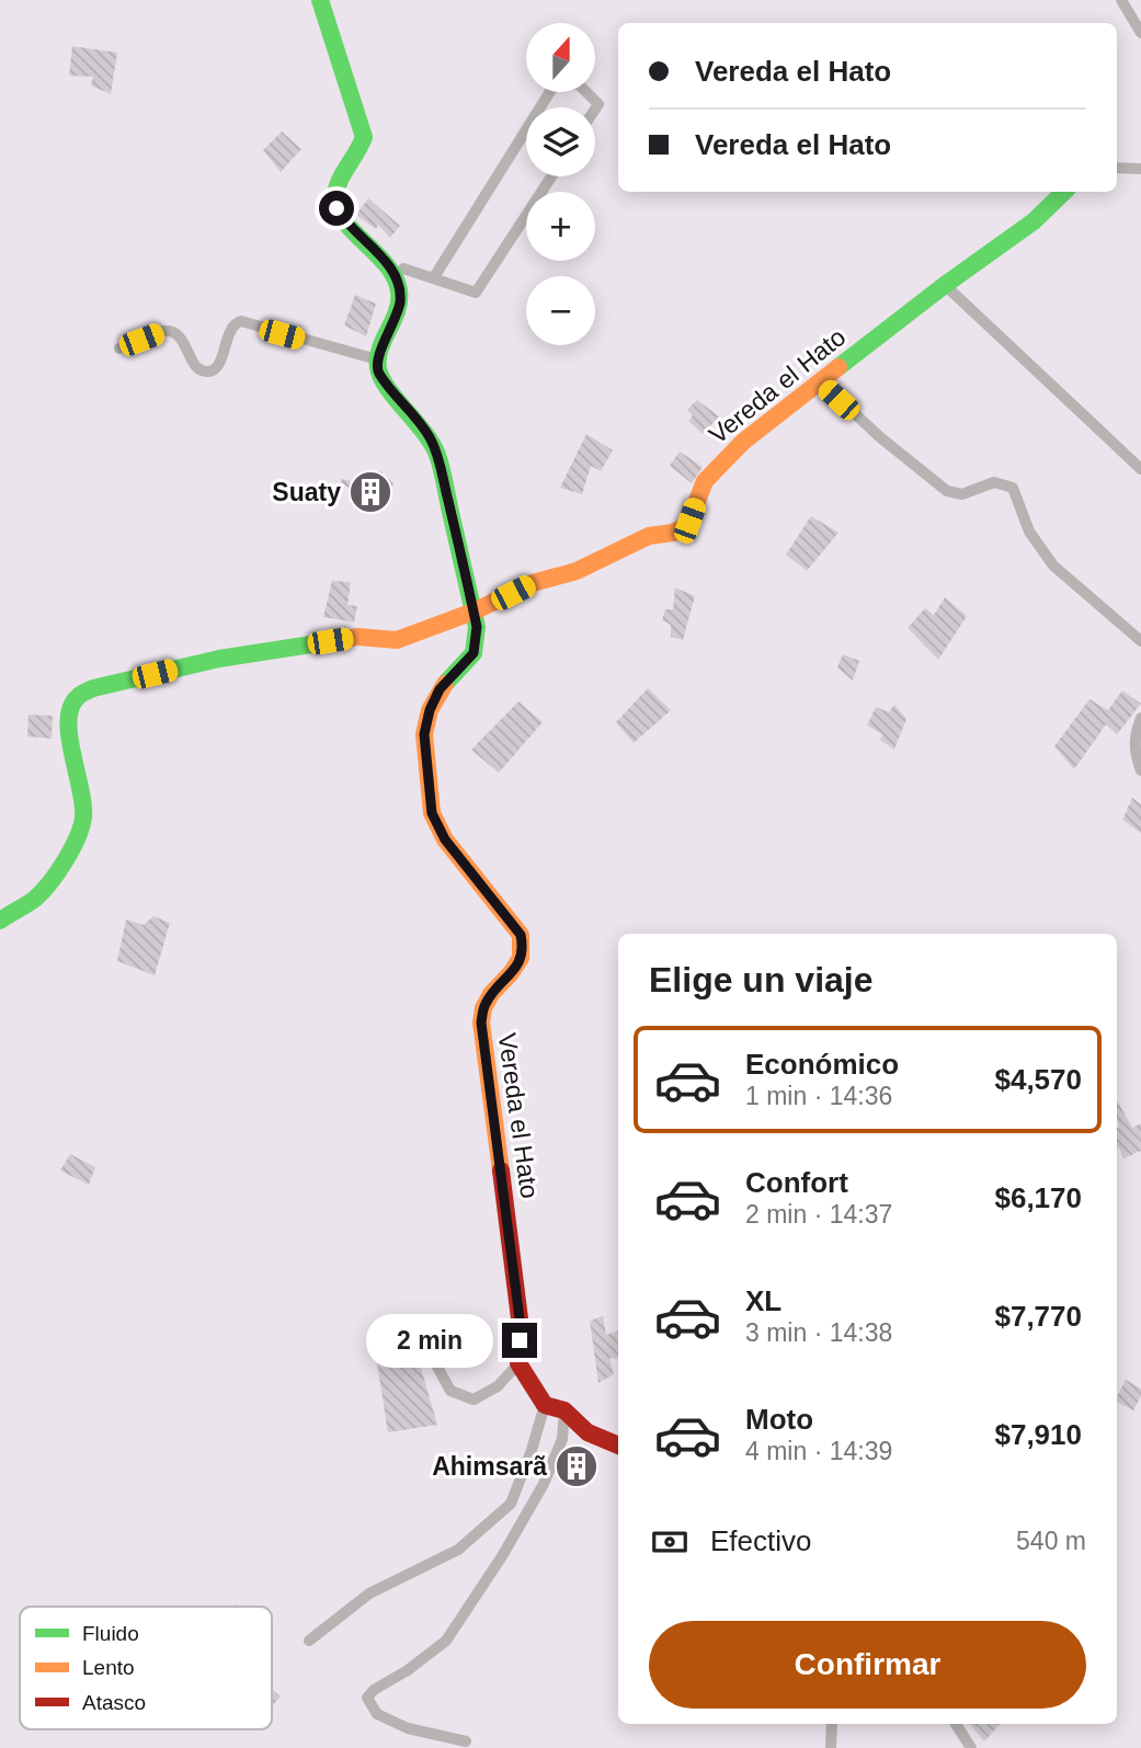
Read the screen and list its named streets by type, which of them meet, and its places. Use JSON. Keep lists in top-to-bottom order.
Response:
{
  "streets": {
    "street": ["Vereda el Hato"]
  },
  "places": {
    "building": ["Suaty", "Ahimsarã"]
  },
  "legend": ["Fluido", "Lento", "Atasco"],
  "north": "top",
  "page": {
    "map_buttons": ["+", "−"],
    "banner": ["Vereda el Hato", "Vereda el Hato"],
    "heading": "Elige un viaje",
    "list": [
      {
        "name": "Económico",
        "note": "1 min · 14:36",
        "value": "$4,570"
      },
      {
        "name": "Confort",
        "note": "2 min · 14:37",
        "value": "$6,170"
      },
      {
        "name": "XL",
        "note": "3 min · 14:38",
        "value": "$7,770"
      },
      {
        "name": "Moto",
        "note": "4 min · 14:39",
        "value": "$7,910"
      }
    ],
    "bubble": "2 min",
    "pay": ["Efectivo", "540 m"],
    "buttons": "Confirmar"
  }
}
